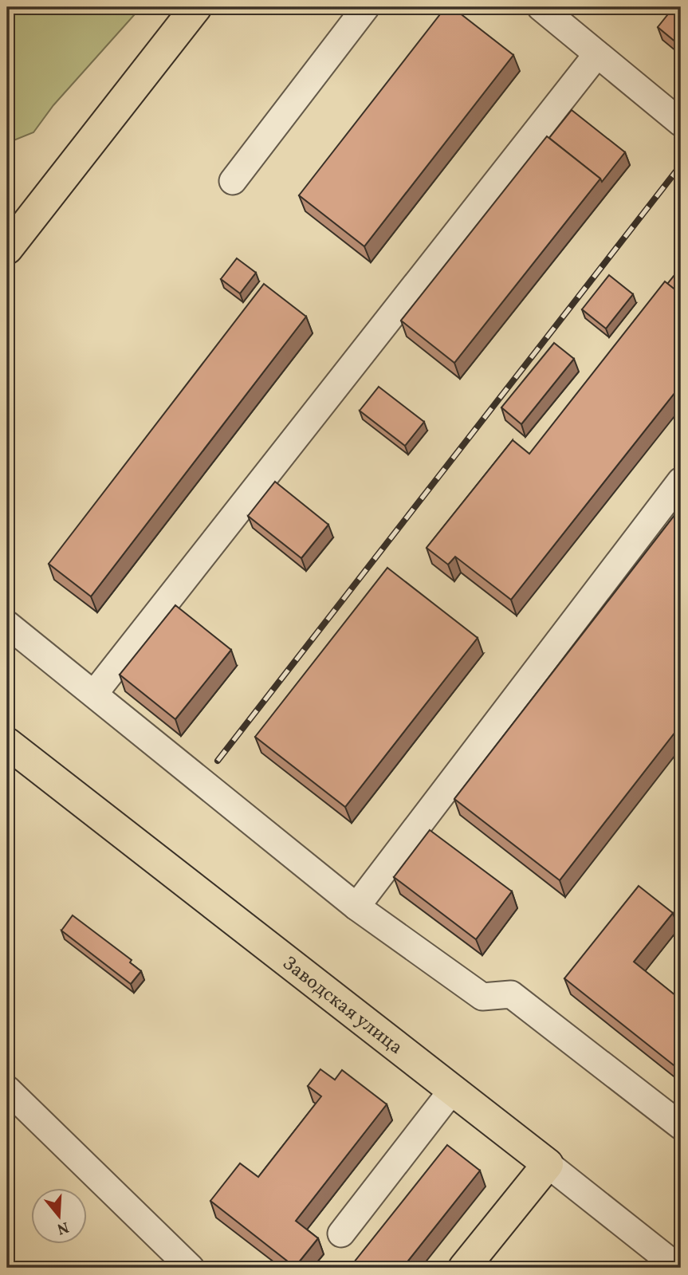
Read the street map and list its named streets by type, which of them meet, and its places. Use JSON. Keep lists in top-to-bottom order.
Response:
{
  "streets": {
    "main road": ["Заводская улица"]
  },
  "north": "bottom"
}
